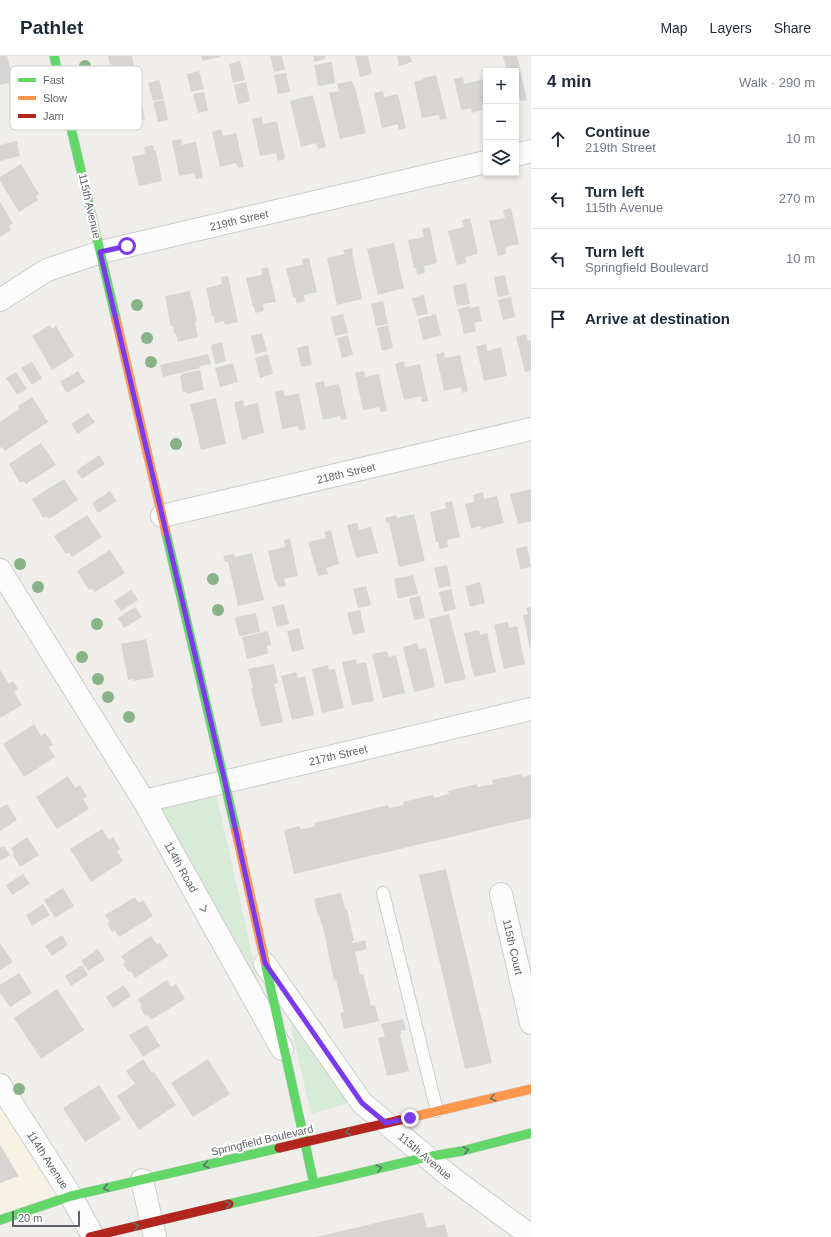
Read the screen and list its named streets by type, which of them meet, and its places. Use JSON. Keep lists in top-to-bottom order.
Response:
{
  "streets": {
    "main road": ["115th Avenue", "114th Road", "Springfield Boulevard"],
    "street": [
      "219th Street",
      "218th Street",
      "217th Street",
      "115th Court",
      "114th Avenue"
    ]
  },
  "crossings": [
    ["115th Avenue", "219th Street"],
    ["115th Avenue", "218th Street"],
    ["115th Avenue", "217th Street"],
    ["115th Avenue", "114th Road"],
    ["115th Avenue", "Springfield Boulevard"],
    ["217th Street", "114th Road"],
    ["114th Road", "Springfield Boulevard"],
    ["Springfield Boulevard", "114th Avenue"]
  ],
  "one_way": ["114th Road"],
  "legend": ["Fast", "Slow", "Jam"],
  "scale_bar": "20 m",
  "page": {
    "header": "Pathlet",
    "nav": ["Map", "Layers", "Share"],
    "heading": ["4 min", "Walk · 290 m"],
    "map_buttons": ["+", "−"],
    "list": [
      ["Continue", "219th Street", "10 m"],
      ["Turn left", "115th Avenue", "270 m"],
      ["Turn left", "Springfield Boulevard", "10 m"],
      "Arrive at destination"
    ],
    "scale": "20 m"
  }
}
